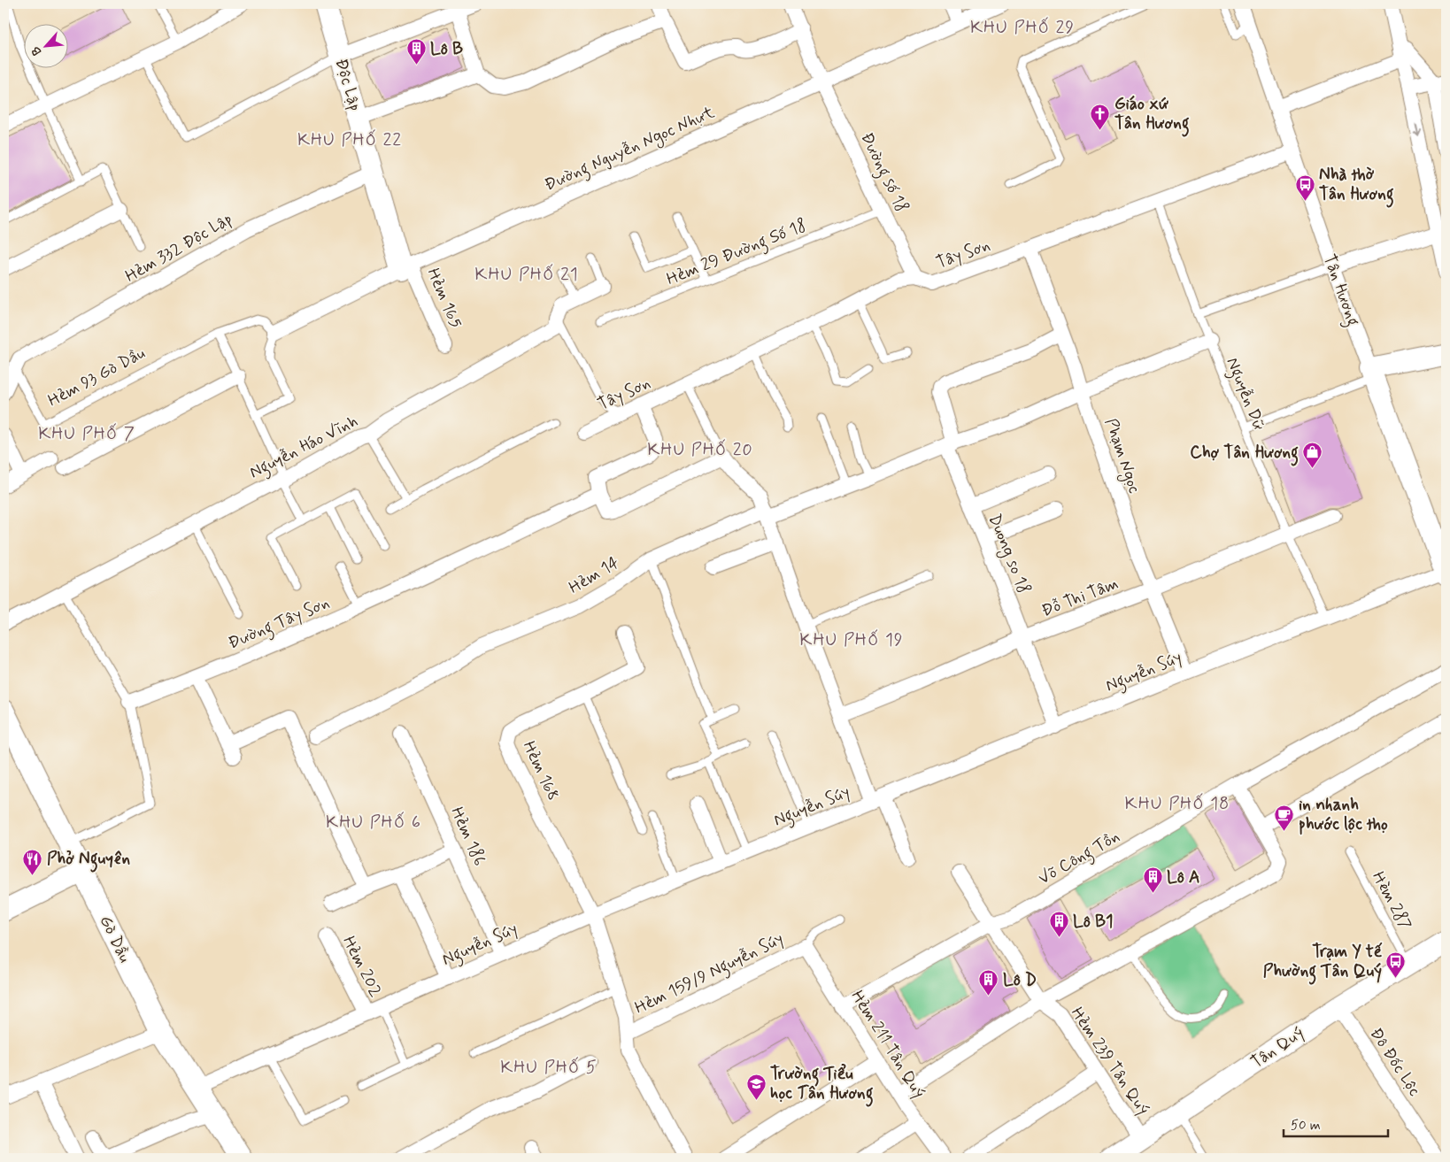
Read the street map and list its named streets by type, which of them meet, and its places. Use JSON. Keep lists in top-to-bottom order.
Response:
{
  "streets": {
    "street": [
      "Độc Lập",
      "Đường Nguyễn Ngọc Nhựt",
      "Đường số 18",
      "Hẻm 332 Độc Lập",
      "Tây Sơn",
      "Tân Hương",
      "Hẻm 165",
      "Nguyễn Háo Vĩnh",
      "Phạm Ngọc",
      "Duong so 18",
      "Hẻm 14",
      "Đỗ Thị Tâm",
      "Đường Tây Sơn",
      "Nguyễn Súy",
      "Hẻm 168",
      "Hẻm 186",
      "Võ Công Tồn",
      "Gò Dầu",
      "Hẻm 202",
      "Hẻm 159/9 Nguyễn Súy",
      "Hẻm 211 Tân Quý",
      "Tân Quý",
      "Hẻm 239 Tân Quý",
      "Đô Đốc Lộc"
    ],
    "lane": [
      "Hẻm 29 Đường Số 18",
      "Hẻm 93 Gò Dầu",
      "Nguyễn Dữ",
      "Hèm 287"
    ]
  },
  "crossings": [
    ["Độc Lập", "Đường Nguyễn Ngọc Nhựt"],
    ["Độc Lập", "Hẻm 332 Độc Lập"],
    ["Độc Lập", "Hẻm 165"],
    ["Đường Nguyễn Ngọc Nhựt", "Đường số 18"],
    ["Đường Nguyễn Ngọc Nhựt", "Hẻm 165"],
    ["Đường số 18", "Hẻm 29 Đường Số 18"],
    ["Đường số 18", "Tây Sơn"],
    ["Hẻm 332 Độc Lập", "Hẻm 93 Gò Dầu"],
    ["Tây Sơn", "Tân Hương"],
    ["Tây Sơn", "Nguyễn Dữ"],
    ["Tây Sơn", "Phạm Ngọc"],
    ["Tân Hương", "Nguyễn Súy"],
    ["Nguyễn Dữ", "Hẻm 14"],
    ["Nguyễn Dữ", "Đỗ Thị Tâm"],
    ["Nguyễn Dữ", "Nguyễn Súy"],
    ["Phạm Ngọc", "Duong so 18"],
    ["Phạm Ngọc", "Hẻm 14"],
    ["Phạm Ngọc", "Đỗ Thị Tâm"],
    ["Phạm Ngọc", "Nguyễn Súy"],
    ["Duong so 18", "Hẻm 14"],
    ["Duong so 18", "Đỗ Thị Tâm"],
    ["Duong so 18", "Nguyễn Súy"],
    ["Nguyễn Súy", "Hẻm 168"],
    ["Nguyễn Súy", "Hẻm 186"],
    ["Nguyễn Súy", "Gò Dầu"],
    ["Nguyễn Súy", "Hẻm 202"],
    ["Võ Công Tồn", "Hẻm 211 Tân Quý"],
    ["Võ Công Tồn", "Hẻm 239 Tân Quý"],
    ["Hèm 287", "Tân Quý"],
    ["Hẻm 159/9 Nguyễn Súy", "Hẻm 211 Tân Quý"],
    ["Tân Quý", "Hẻm 239 Tân Quý"],
    ["Tân Quý", "Đô Đốc Lộc"]
  ],
  "districts": [
    "KHU PHỐ 29",
    "KHU PHỐ 22",
    "KHU PHỐ 21",
    "KHU PHỐ 7",
    "KHU PHỐ 20",
    "KHU PHỐ 19",
    "KHU PHỐ 18",
    "KHU PHỐ 6",
    "KHU PHỐ 5"
  ],
  "places": {
    "building": [
      "Lô B",
      "Lô A",
      "Lô B1",
      "Lô D"
    ],
    "church": ["Giáo xứ Tân Hương"],
    "bus stop": ["Nhà thờ Tân Hương", "Trạm Y tế Phường Tân Quý"],
    "shop": ["Chợ Tân Hương"],
    "cafe": ["in nhanh phước lộc thọ"],
    "restaurant": ["Phở Nguyên"],
    "school or university": ["Trường Tiểu học Tân Hương"]
  },
  "scale_bar": "50 m",
  "north": "bottom left"
}
